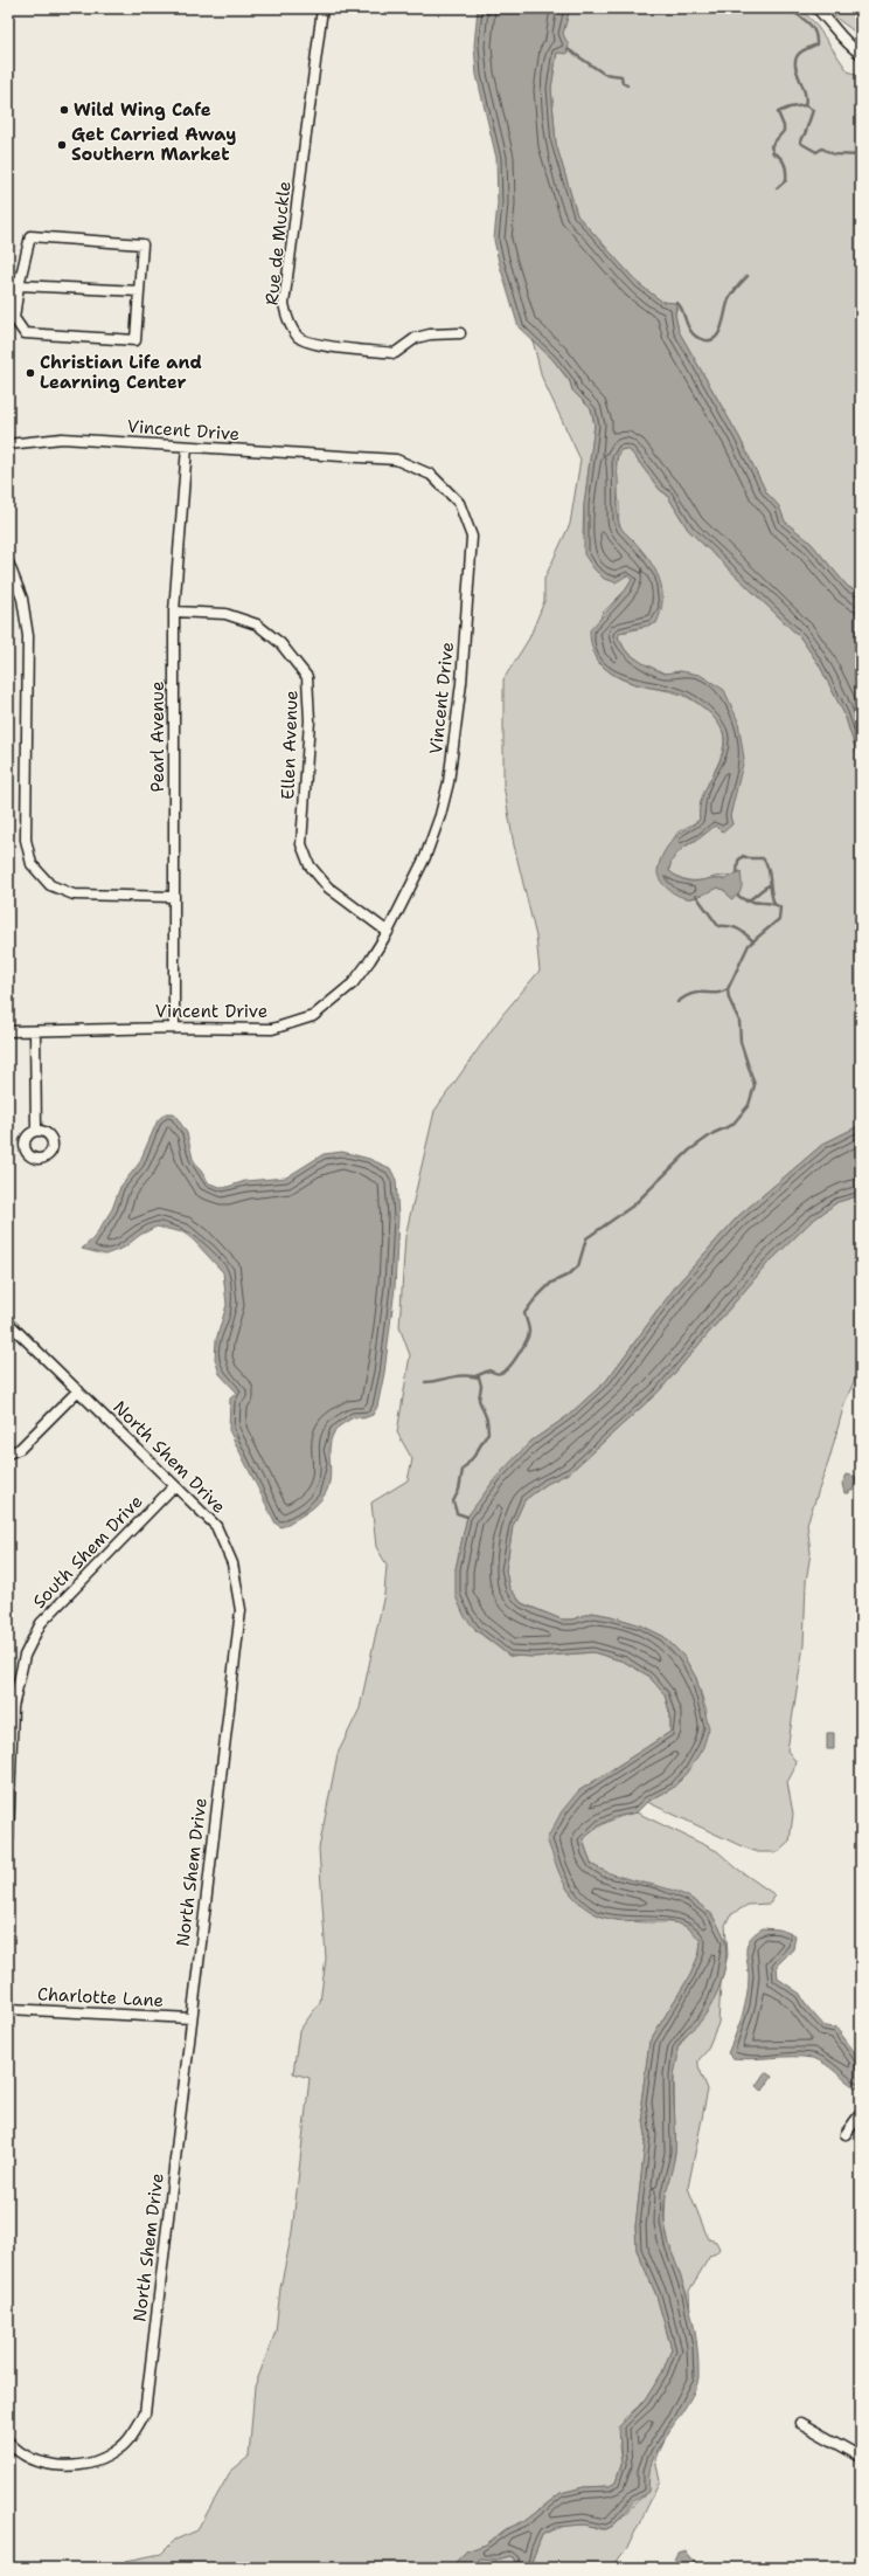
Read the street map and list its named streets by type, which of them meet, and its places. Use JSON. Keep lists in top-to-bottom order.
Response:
{
  "streets": {
    "street": [
      "Rue de Muckle",
      "Vincent Drive",
      "Pearl Avenue",
      "Ellen Avenue",
      "North Shem Drive",
      "South Shem Drive",
      "Charlotte Lane"
    ]
  },
  "crossings": [
    ["Vincent Drive", "Pearl Avenue"],
    ["Vincent Drive", "Ellen Avenue"],
    ["Pearl Avenue", "Ellen Avenue"],
    ["North Shem Drive", "South Shem Drive"],
    ["North Shem Drive", "Charlotte Lane"]
  ],
  "places": ["Wild Wing Cafe", "Get Carried Away Southern Market", "Christian Life and Learning Center"]
}
